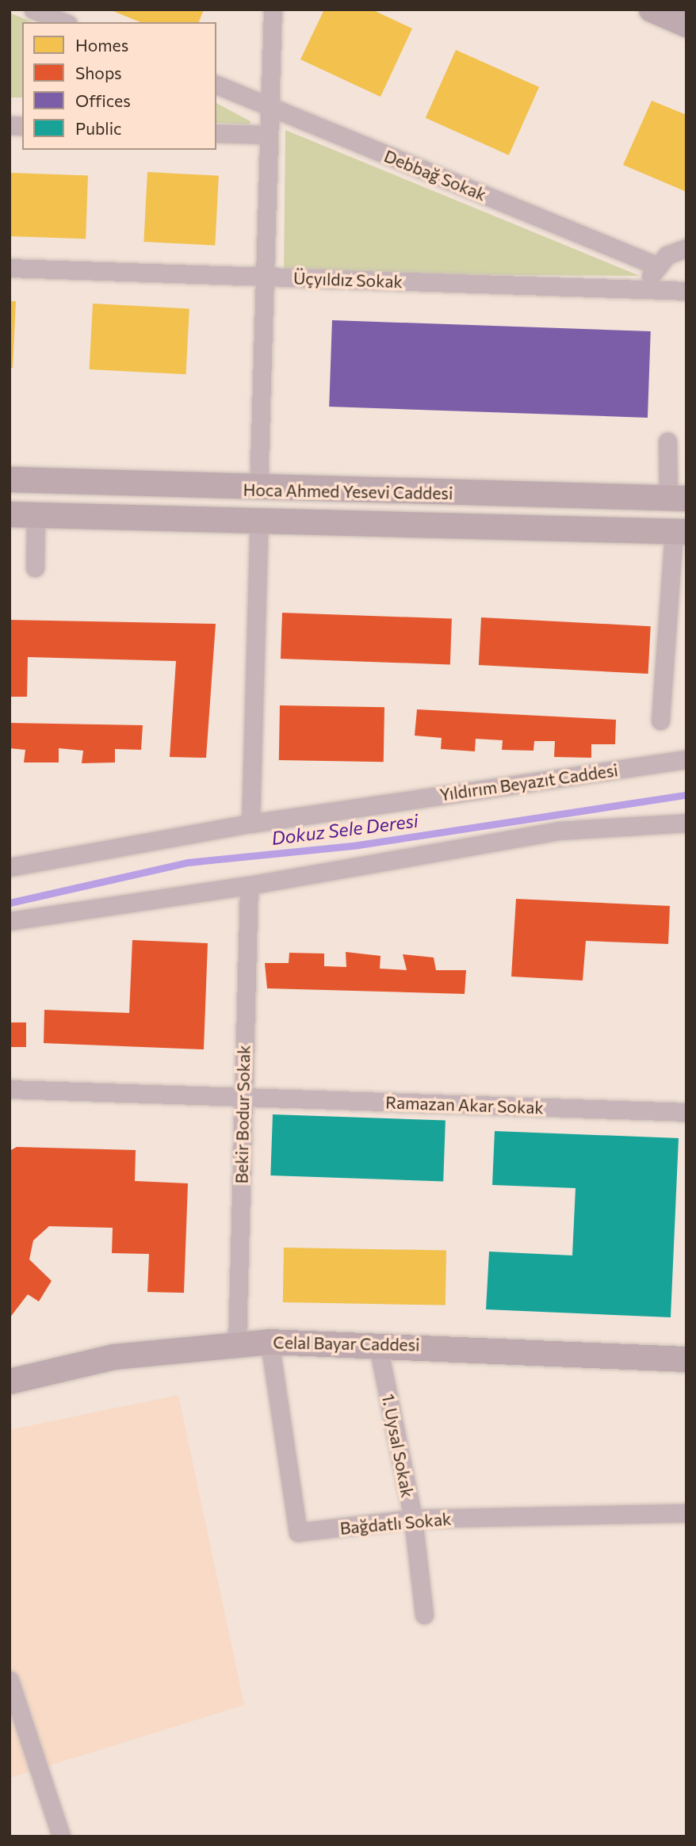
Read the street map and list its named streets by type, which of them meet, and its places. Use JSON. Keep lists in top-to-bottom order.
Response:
{
  "streets": {
    "street": [
      "Debbağ Sokak",
      "Üçyıldız Sokak",
      "Hoca Ahmed Yesevi Caddesi",
      "Yıldırım Beyazıt Caddesi",
      "Ramazan Akar Sokak",
      "Bekir Bodur Sokak",
      "Celal Bayar Caddesi",
      "1. Uysal Sokak",
      "Bağdatlı Sokak"
    ]
  },
  "crossings": [
    ["Ramazan Akar Sokak", "Bekir Bodur Sokak"],
    ["Bekir Bodur Sokak", "Celal Bayar Caddesi"],
    ["Celal Bayar Caddesi", "1. Uysal Sokak"],
    ["Celal Bayar Caddesi", "Bağdatlı Sokak"],
    ["1. Uysal Sokak", "Bağdatlı Sokak"]
  ],
  "water": ["Dokuz Sele Deresi"],
  "legend": [
    "Homes",
    "Shops",
    "Offices",
    "Public"
  ]
}
